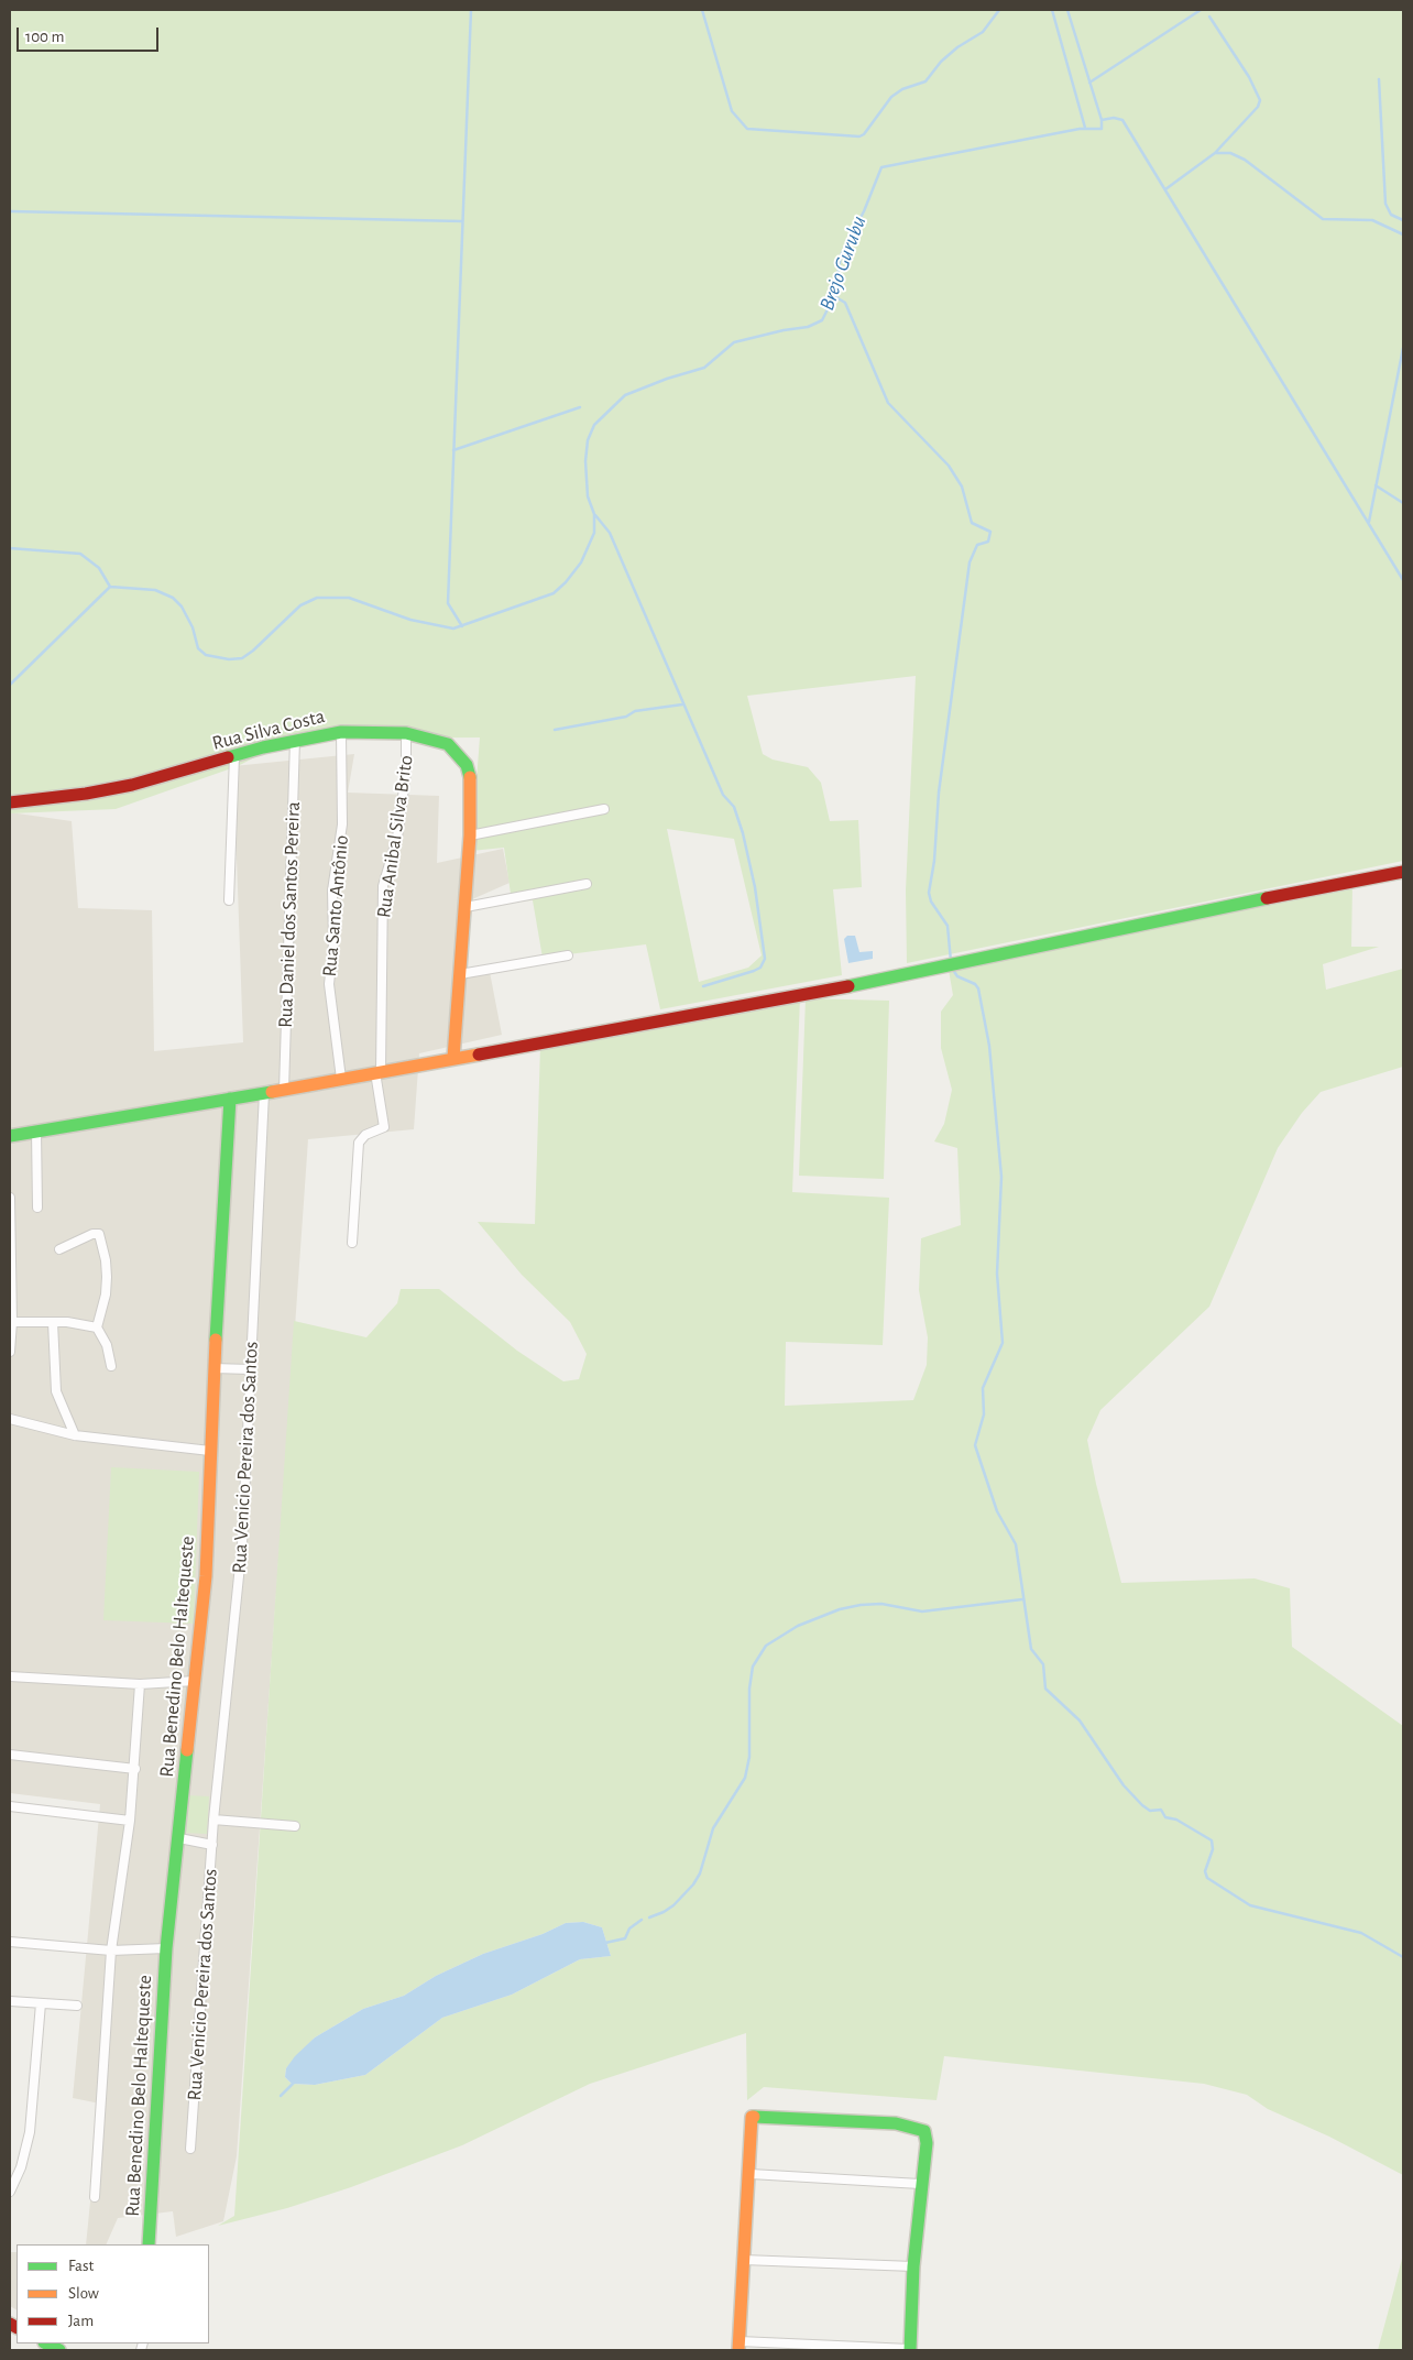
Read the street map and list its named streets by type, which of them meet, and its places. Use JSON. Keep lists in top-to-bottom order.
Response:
{
  "streets": {
    "street": [
      "Rua Silva Costa",
      "Rua Anibal Silva Brito",
      "Rua Santo Antônio",
      "Rua Daniel dos Santos Pereira",
      "Rua Venicio Pereira dos Santos",
      "Rua Benedino Belo Haltequeste"
    ]
  },
  "crossings": [
    ["Rua Silva Costa", "Rua Anibal Silva Brito"],
    ["Rua Silva Costa", "Rua Santo Antônio"],
    ["Rua Silva Costa", "Rua Daniel dos Santos Pereira"]
  ],
  "water": ["Brejo Gurubu"],
  "legend": ["Fast", "Slow", "Jam"],
  "scale_bar": "100 m"
}
